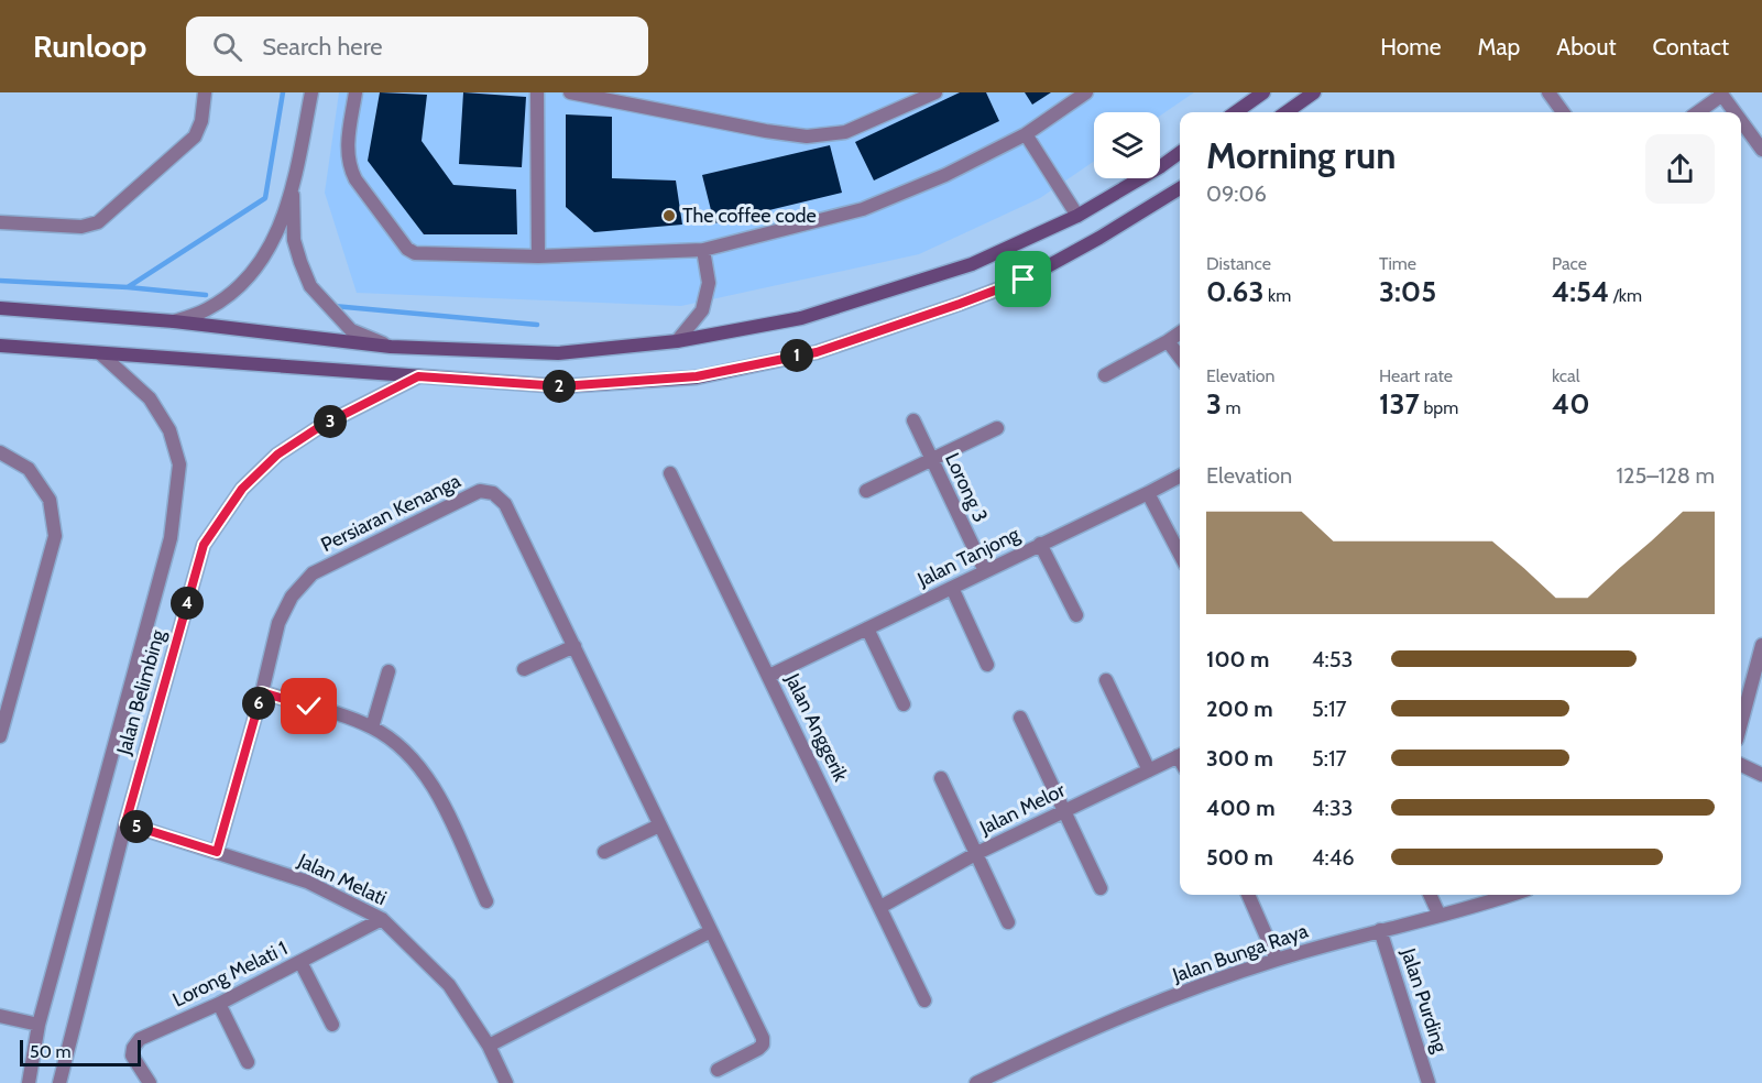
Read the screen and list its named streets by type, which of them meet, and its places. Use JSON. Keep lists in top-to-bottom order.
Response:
{
  "streets": {
    "street": [
      "Lorong 3",
      "Persiaran Kenanga",
      "Jalan Tanjong",
      "Jalan Belimbing",
      "Jalan Anggerik",
      "Jalan Melor",
      "Jalan Melati",
      "Jalan Bunga Raya",
      "Lorong Melati 1",
      "Jalan Purding"
    ]
  },
  "crossings": [
    ["Lorong 3", "Jalan Tanjong"],
    ["Persiaran Kenanga", "Jalan Melati"],
    ["Jalan Tanjong", "Jalan Anggerik"],
    ["Jalan Belimbing", "Jalan Melati"],
    ["Jalan Anggerik", "Jalan Melor"],
    ["Jalan Melati", "Lorong Melati 1"],
    ["Jalan Bunga Raya", "Jalan Purding"]
  ],
  "places": ["The coffee code"],
  "scale_bar": "50 m",
  "page": {
    "header": "Runloop",
    "search": "Search here",
    "nav": [
      "Home",
      "Map",
      "About",
      "Contact"
    ],
    "heading": ["Morning run", "09:06"],
    "stats": [
      ["Distance", "0.63 km"],
      ["Time", "3:05"],
      ["Pace", "4:54 /km"],
      ["Elevation", "3 m"],
      ["Heart rate", "137 bpm"],
      ["kcal", "40"]
    ],
    "pins": [
      "1",
      "2",
      "3",
      "4",
      "6",
      "5"
    ],
    "chart": ["Elevation", "125–128 m"],
    "list": [
      {
        "name": "100 m",
        "note": "4:53"
      },
      {
        "name": "200 m",
        "note": "5:17"
      },
      {
        "name": "300 m",
        "note": "5:17"
      },
      {
        "name": "400 m",
        "note": "4:33"
      },
      {
        "name": "500 m",
        "note": "4:46"
      }
    ],
    "scale": "50 m"
  }
}
